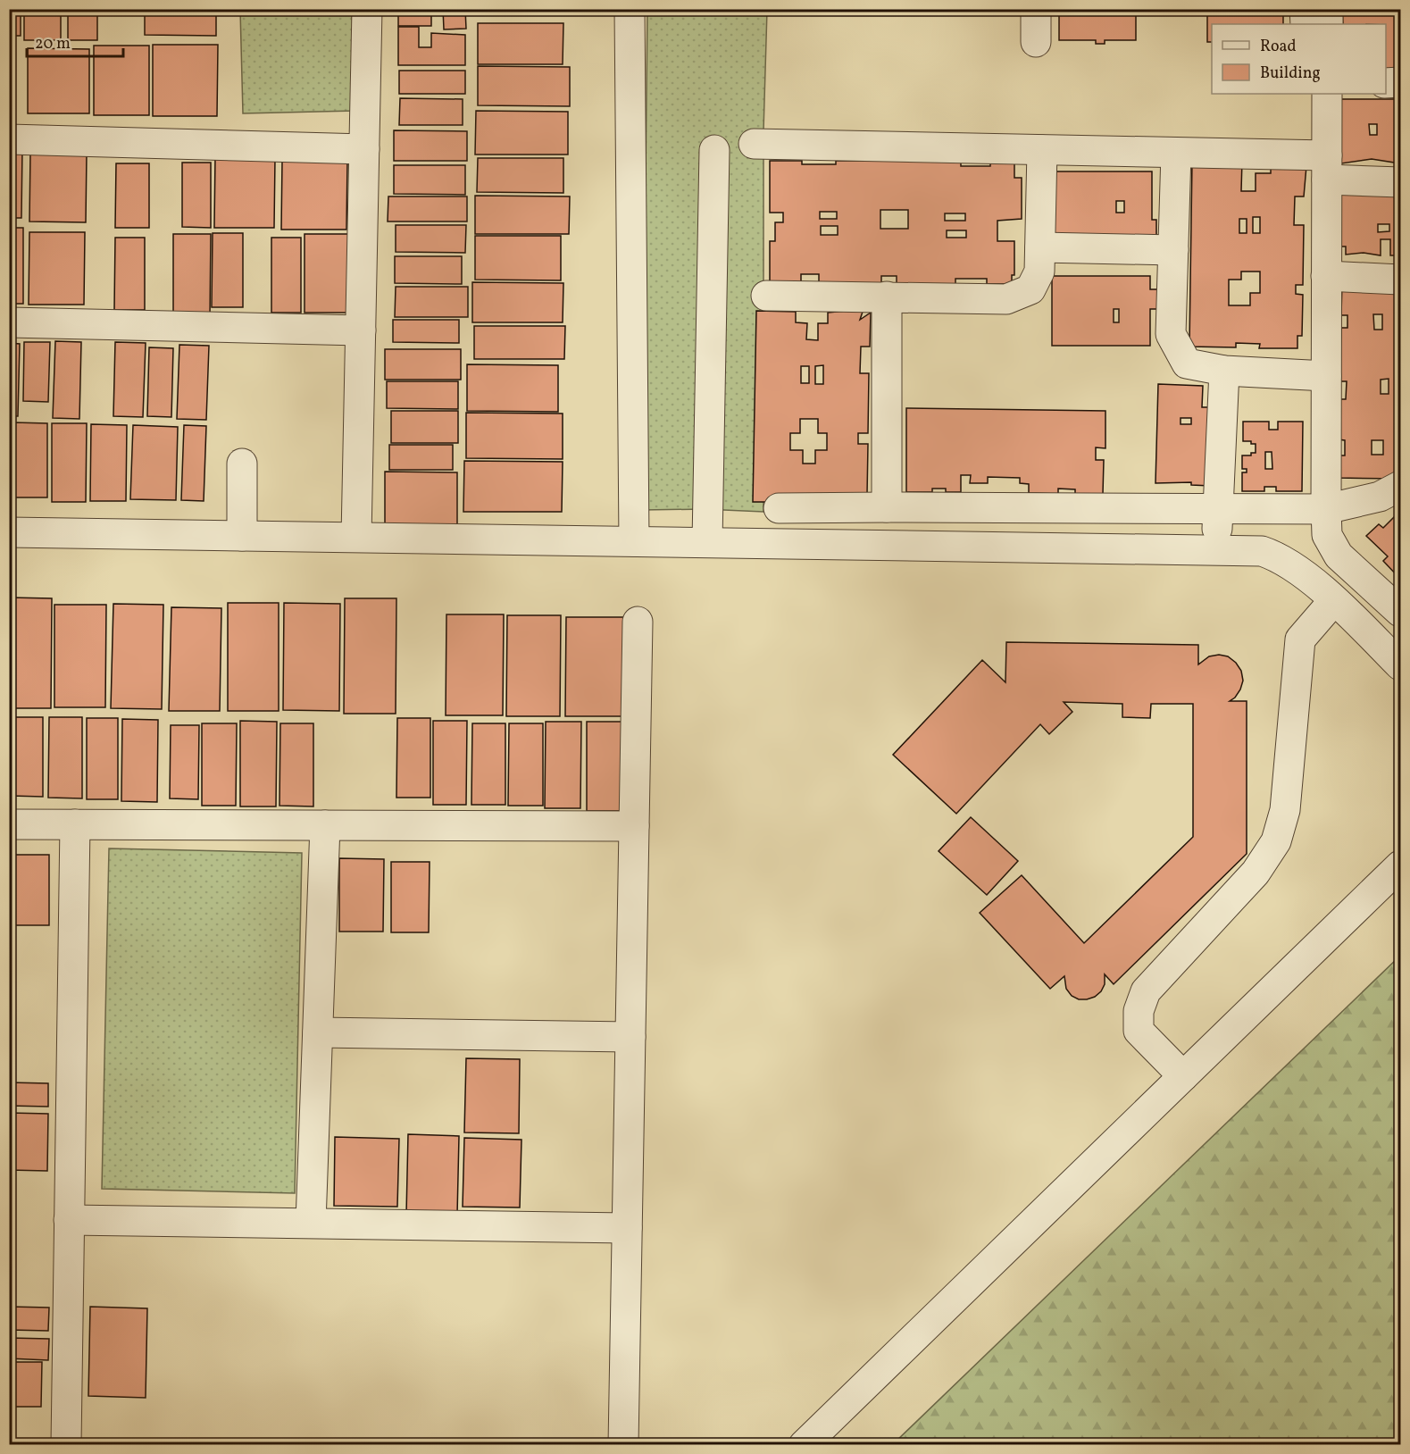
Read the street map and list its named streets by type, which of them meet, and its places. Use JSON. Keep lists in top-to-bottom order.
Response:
{
  "legend": ["Road", "Building"],
  "scale_bar": "20 m"
}
